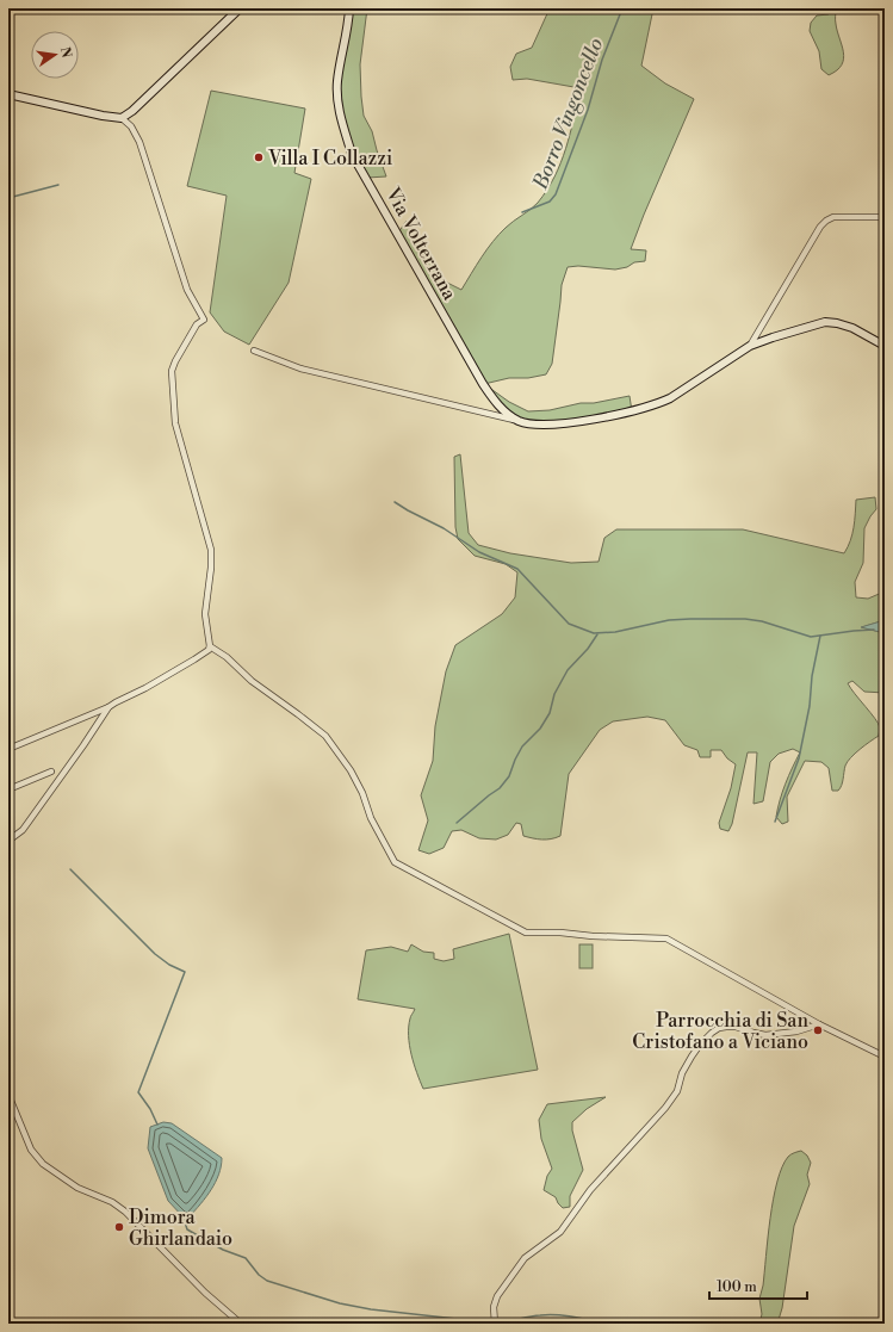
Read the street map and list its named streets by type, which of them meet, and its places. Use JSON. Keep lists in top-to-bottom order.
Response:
{
  "streets": {
    "main road": ["Via Volterrana"]
  },
  "water": ["Borro Vingoncello"],
  "places": ["Villa I Collazzi", "Parrocchia di San Cristofano a Viciano", "Dimora Ghirlandaio"],
  "scale_bar": "100 m",
  "north": "right"
}
